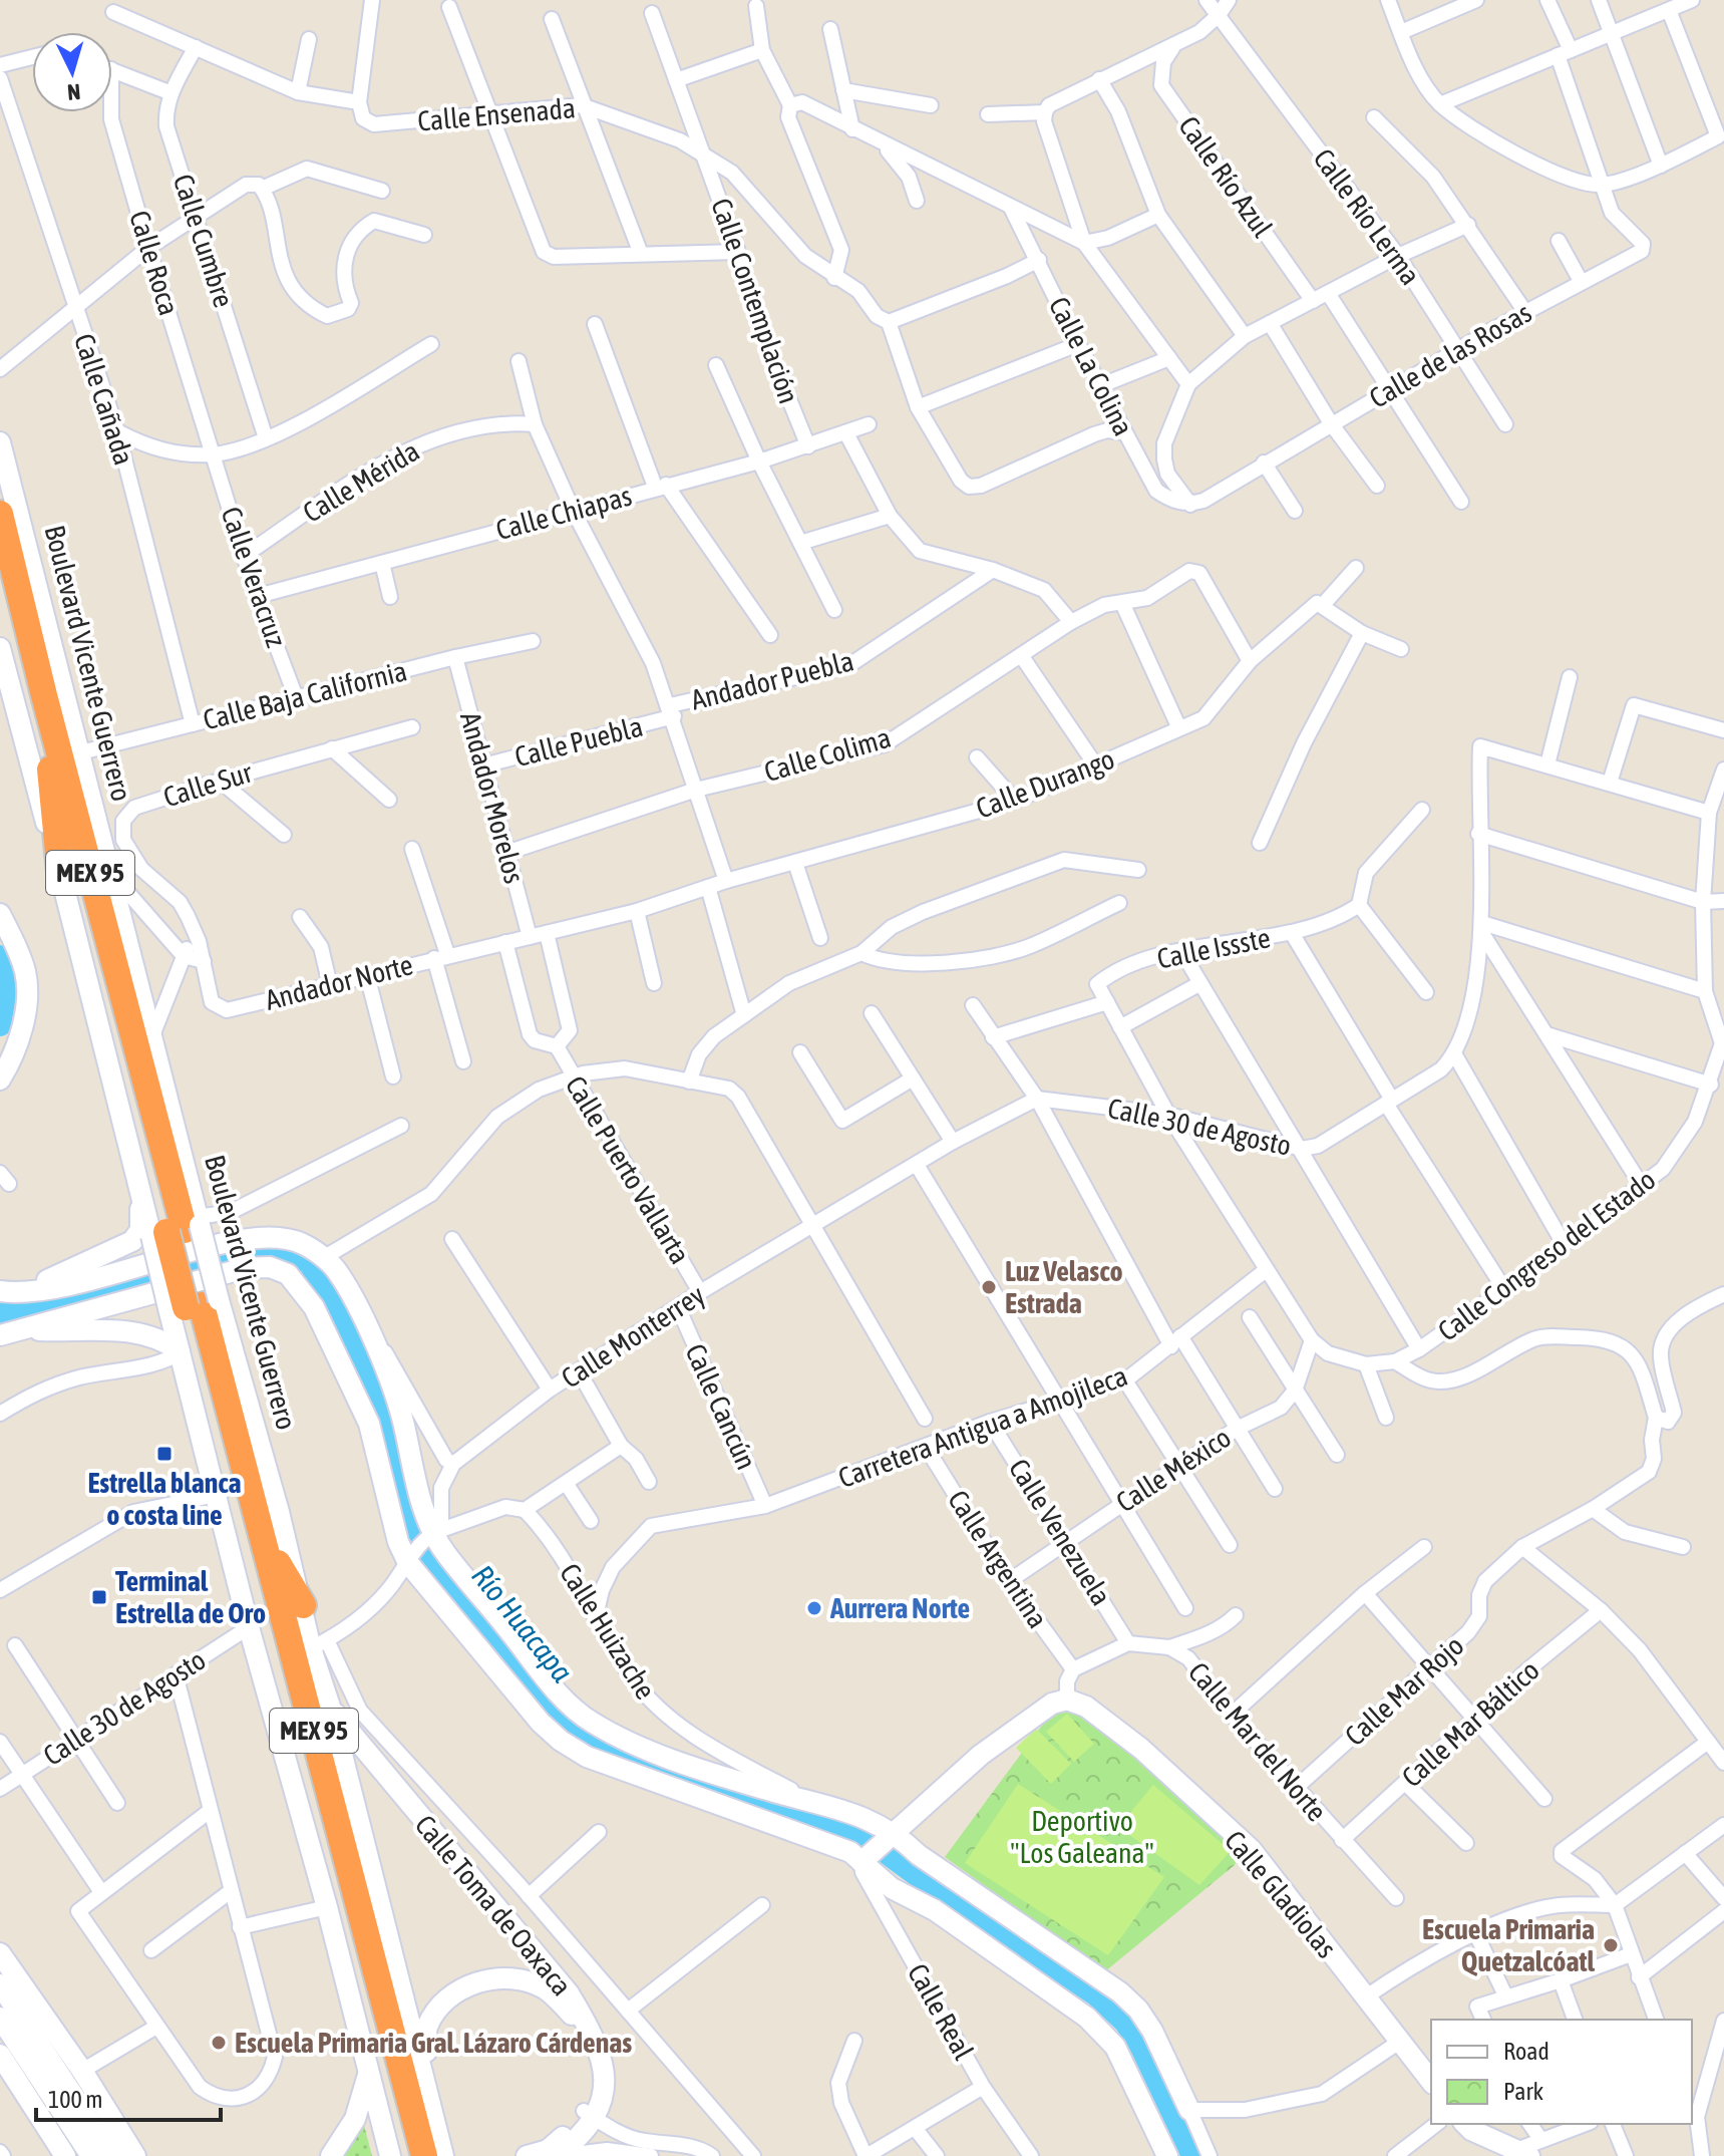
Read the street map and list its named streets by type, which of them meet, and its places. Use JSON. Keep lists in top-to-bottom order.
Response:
{
  "streets": {
    "highway": ["Boulevard Vicente Guerrero", "MEX 95"],
    "main road": ["Calle Gladiolas", "Calle Toma de Oaxaca"],
    "street": [
      "Calle Ensenada",
      "Calle Río Azul",
      "Calle Río Lerma",
      "Calle Cumbre",
      "Calle Roca",
      "Calle Contemplación",
      "Calle de las Rosas",
      "Calle La Colina",
      "Calle Cañada",
      "Calle Mérida",
      "Calle Chiapas",
      "Calle Veracruz",
      "Andador Puebla",
      "Calle Baja California",
      "Calle Puebla",
      "Calle Colima",
      "Calle Durango",
      "Calle Sur",
      "Andador Morelos",
      "Calle Issste",
      "Andador Norte",
      "Calle 30 de Agosto",
      "Calle Puerto Vallarta",
      "Calle Congreso del Estado",
      "Calle Monterrey",
      "Calle Cancún",
      "Carretera Antigua a Amojileca",
      "Calle México",
      "Calle Venezuela",
      "Calle Argentina",
      "Calle Huizache",
      "Calle Mar Rojo",
      "Calle Mar Báltico",
      "Calle Mar del Norte",
      "Calle Real"
    ]
  },
  "crossings": [
    ["Calle Ensenada", "Calle Contemplación"],
    ["Calle Río Lerma", "Calle de las Rosas"],
    ["Calle Roca", "Calle Veracruz"],
    ["Calle Contemplación", "Calle Chiapas"],
    ["Calle de las Rosas", "Calle La Colina"],
    ["Calle Cañada", "Calle Baja California"],
    ["Calle Mérida", "Calle Veracruz"],
    ["Calle Chiapas", "Calle Veracruz"],
    ["Calle Veracruz", "Calle Baja California"],
    ["Boulevard Vicente Guerrero", "Calle Baja California"],
    ["Boulevard Vicente Guerrero", "Calle 30 de Agosto"],
    ["Boulevard Vicente Guerrero", "Calle Toma de Oaxaca"],
    ["Andador Puebla", "Calle Puebla"],
    ["Calle Baja California", "Andador Morelos"],
    ["Calle Puebla", "Andador Morelos"],
    ["Calle Colima", "Calle Durango"],
    ["Calle Colima", "Andador Morelos"],
    ["Calle Durango", "Andador Norte"],
    ["Calle Sur", "Andador Norte"],
    ["Andador Morelos", "Andador Norte"],
    ["Calle 30 de Agosto", "Calle Monterrey"],
    ["Calle Puerto Vallarta", "Calle Monterrey"],
    ["Calle Monterrey", "Calle Cancún"],
    ["Calle Cancún", "Carretera Antigua a Amojileca"],
    ["Carretera Antigua a Amojileca", "Calle Venezuela"],
    ["Carretera Antigua a Amojileca", "Calle Argentina"],
    ["Carretera Antigua a Amojileca", "Calle Huizache"],
    ["Calle México", "Calle Venezuela"],
    ["Calle México", "Calle Argentina"],
    ["Calle Mar Rojo", "Calle Mar del Norte"],
    ["Calle Mar Báltico", "Calle Mar del Norte"]
  ],
  "water": ["Río Huacapa"],
  "parks": ["Deportivo \"Los Galeana\""],
  "places": {
    "other": [
      "Luz Velasco Estrada",
      "Aurrera Norte",
      "Escuela Primaria Quetzalcóatl",
      "Escuela Primaria Gral. Lázaro Cárdenas"
    ],
    "transit": ["Estrella blanca o costa line", "Terminal Estrella de Oro"]
  },
  "legend": ["Road", "Park"],
  "scale_bar": "100 m",
  "north": "bottom"
}
